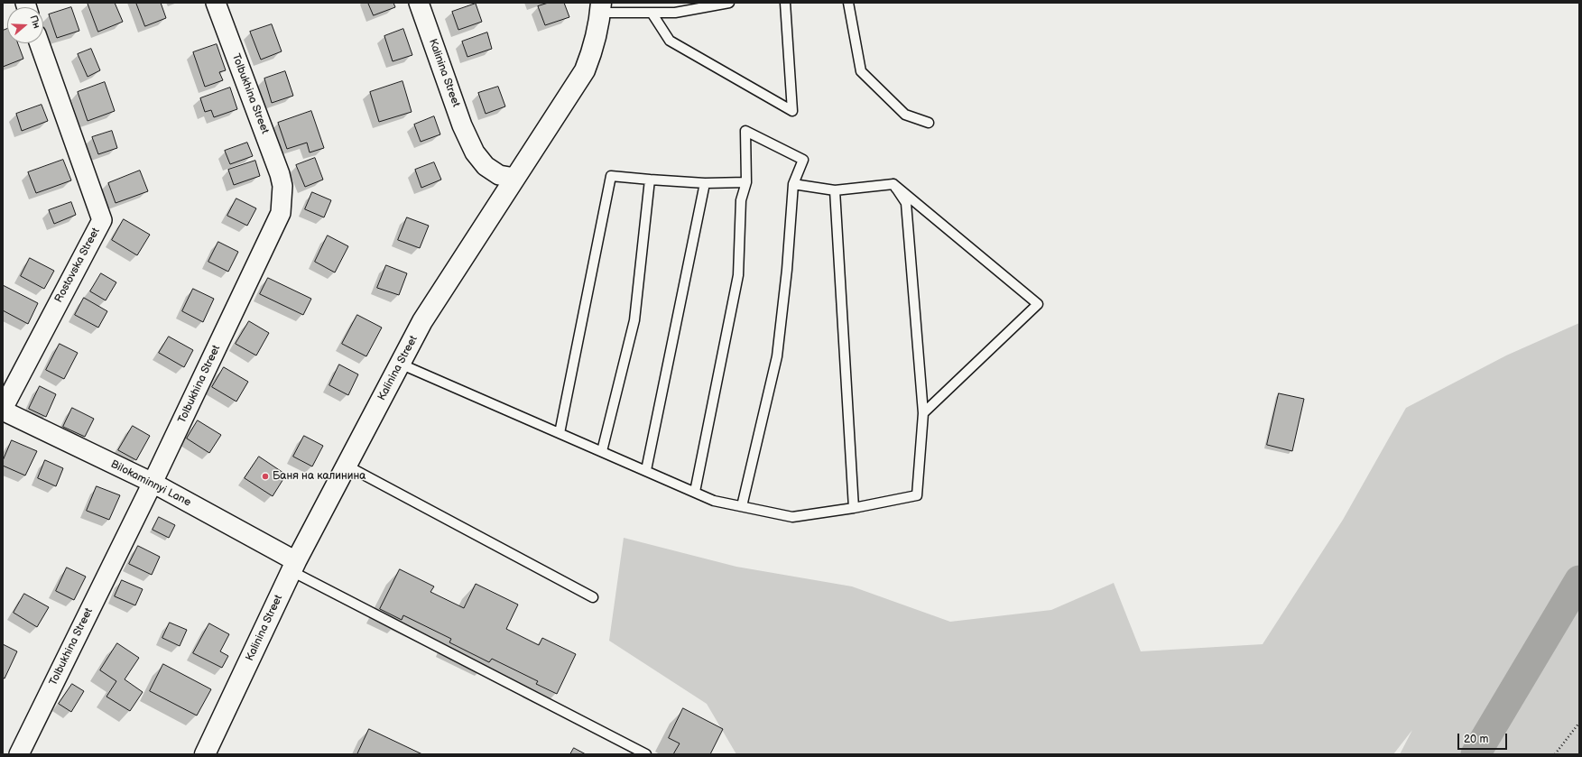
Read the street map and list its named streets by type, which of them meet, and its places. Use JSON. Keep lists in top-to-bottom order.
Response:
{
  "streets": {
    "street": [
      "Kalinina Street",
      "Tolbukhina Street",
      "Rostovska Street",
      "Bilokaminnyi Lane"
    ]
  },
  "crossings": [
    ["Kalinina Street", "Bilokaminnyi Lane"],
    ["Tolbukhina Street", "Bilokaminnyi Lane"],
    ["Rostovska Street", "Bilokaminnyi Lane"]
  ],
  "places": ["Баня на калинина"],
  "scale_bar": "20 m",
  "north": "right"
}
